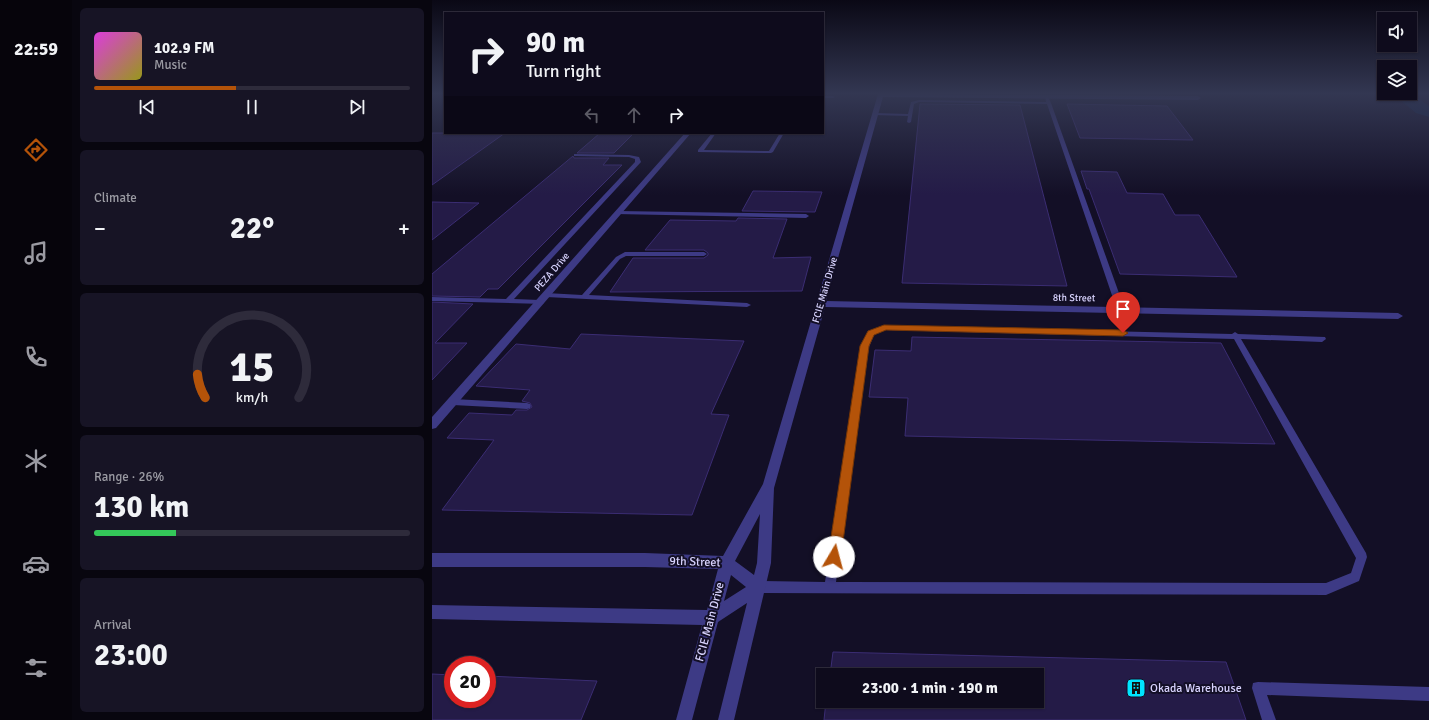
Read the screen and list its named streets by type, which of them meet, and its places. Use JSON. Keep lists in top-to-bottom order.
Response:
{
  "streets": {
    "street": [
      "PEZA Drive",
      "FCIE Main Drive",
      "8th Street",
      "9th Street"
    ]
  },
  "crossings": [
    ["FCIE Main Drive", "8th Street"],
    ["FCIE Main Drive", "9th Street"]
  ],
  "places": {
    "building": ["Okada Warehouse"]
  },
  "page": {
    "tabs": "22:59",
    "turn": ["90 m", "Turn right"],
    "song": ["102.9 FM", "Music"],
    "tile": [
      "Climate",
      ["Range · 26%", "130 km"],
      ["Arrival", "23:00"]
    ],
    "heat": ["−", "22°", "+"],
    "limit": "20",
    "trip": "23:00 · 1 min · 190 m",
    "gauge": ["15", "km/h"]
  }
}
